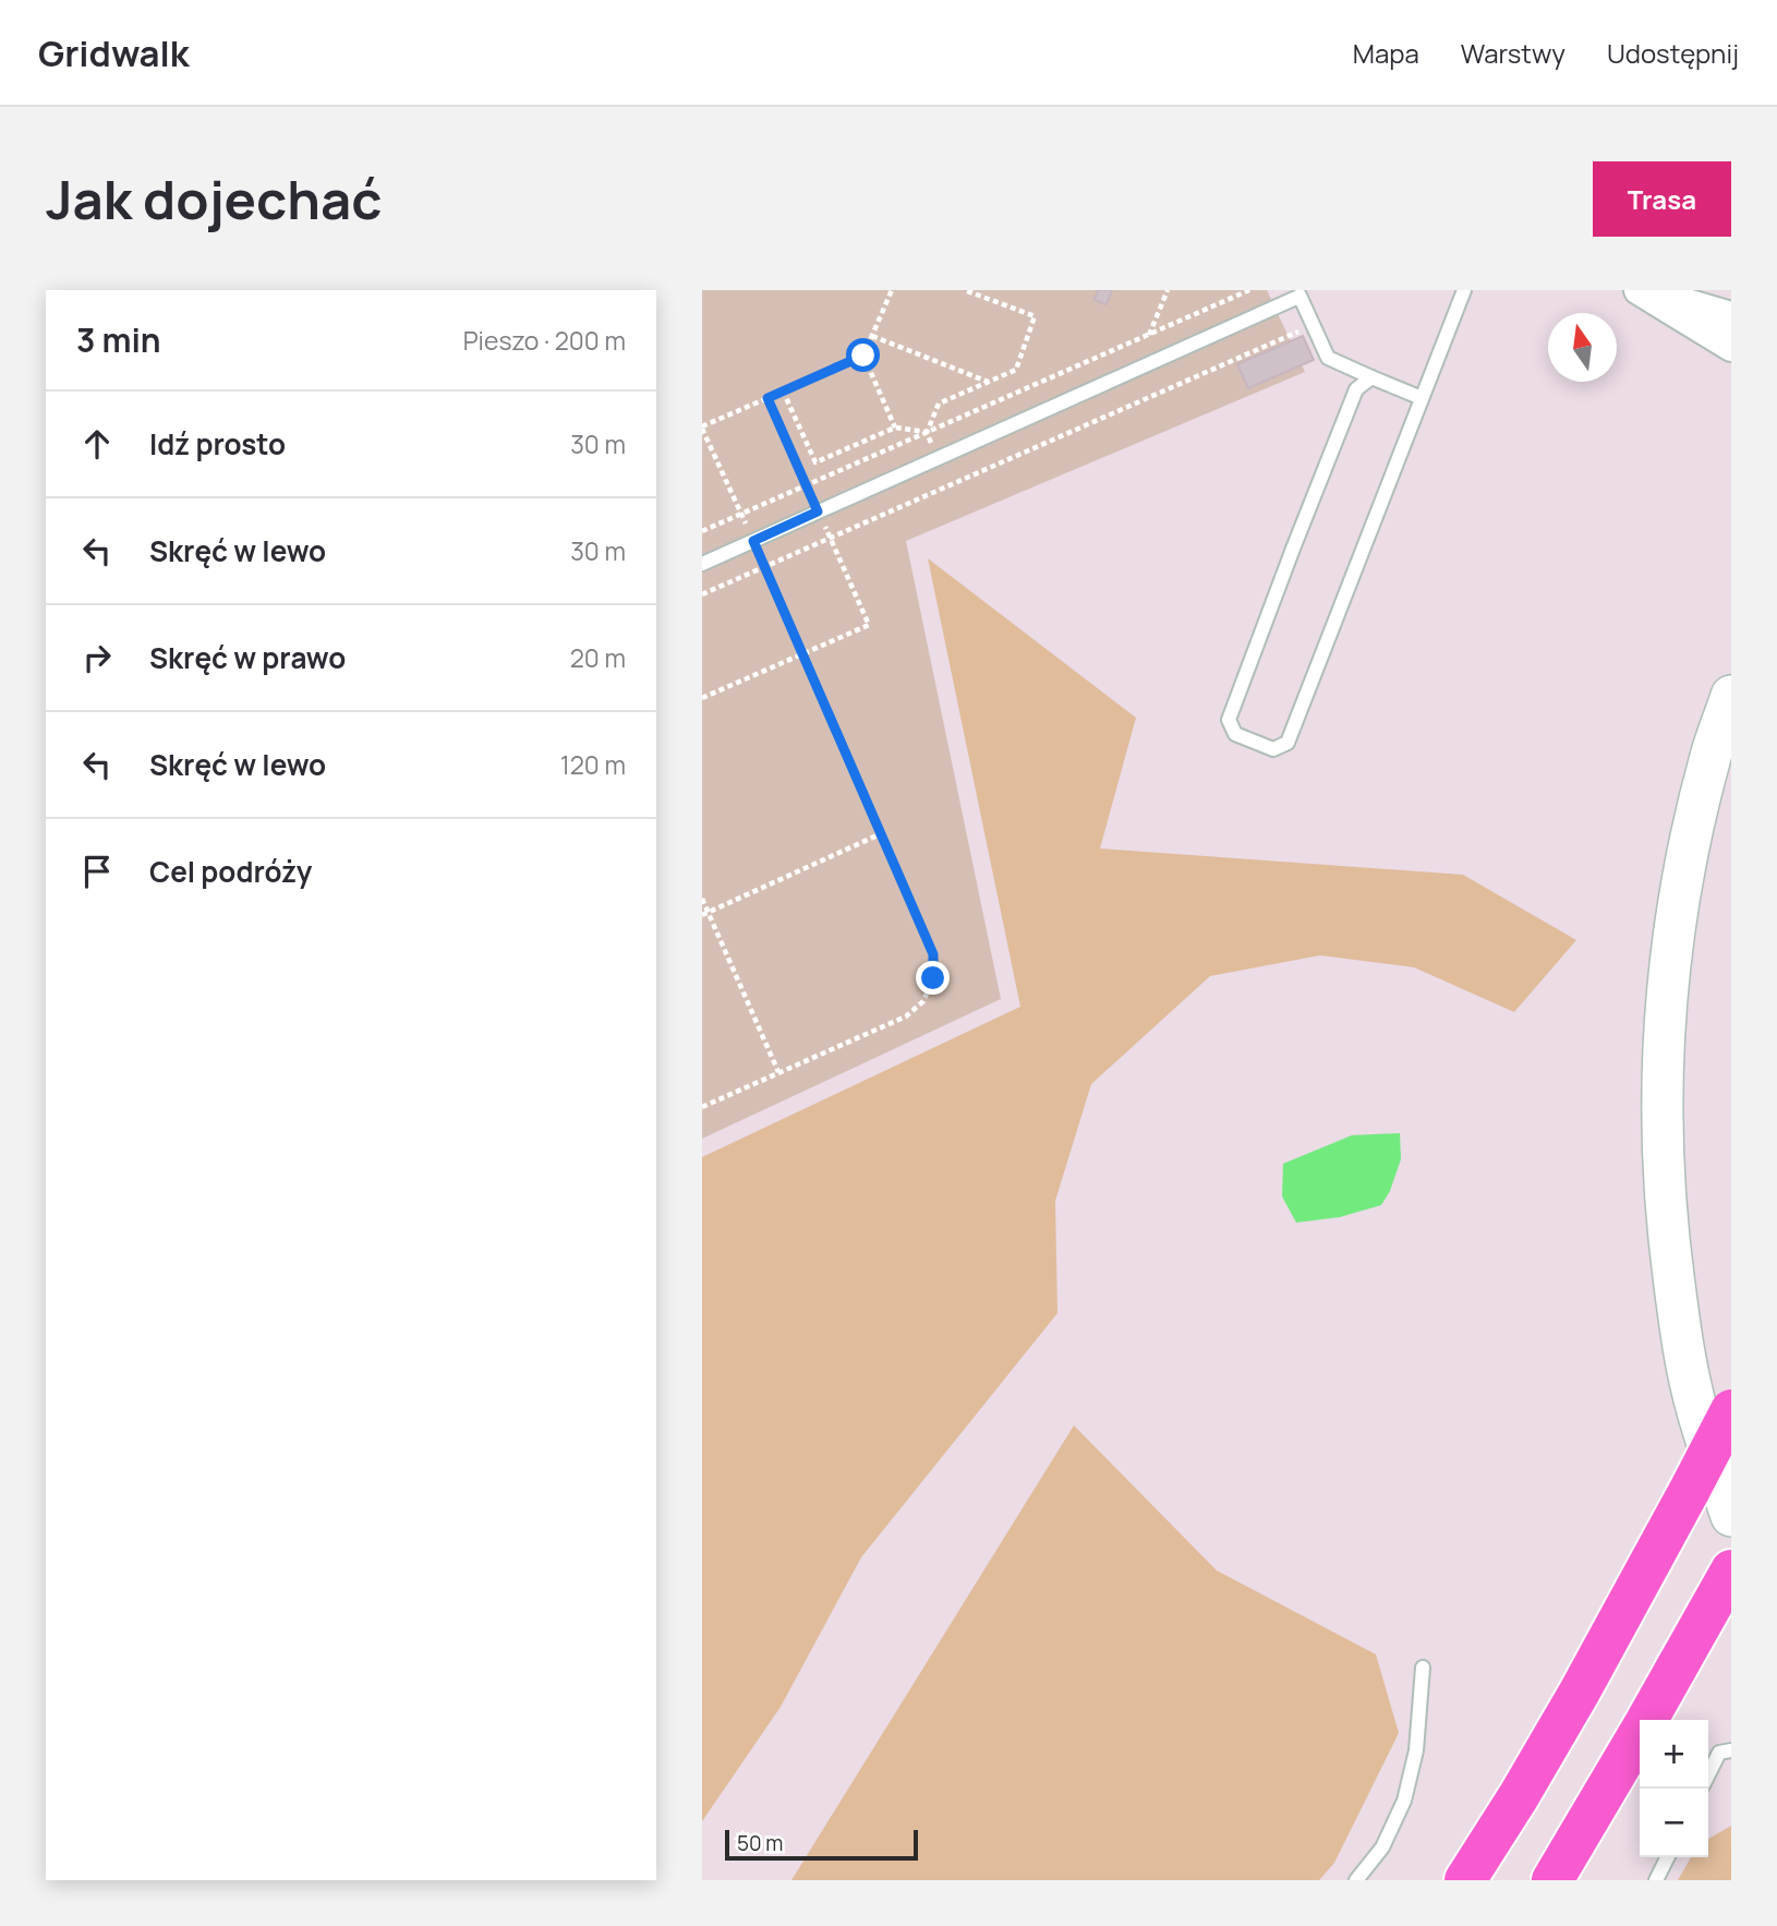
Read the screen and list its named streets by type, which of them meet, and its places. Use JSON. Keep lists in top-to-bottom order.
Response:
{
  "scale_bar": "50 m",
  "north": "top",
  "page": {
    "header": "Gridwalk",
    "nav": ["Mapa", "Warstwy", "Udostępnij"],
    "buttons": "Trasa",
    "title": "Jak dojechać",
    "heading": ["3 min", "Pieszo · 200 m"],
    "list": [
      ["Idź prosto", "30 m"],
      ["Skręć w lewo", "30 m"],
      ["Skręć w prawo", "20 m"],
      ["Skręć w lewo", "120 m"],
      "Cel podróży"
    ],
    "map_buttons": ["+", "−"],
    "scale": "50 m"
  }
}
